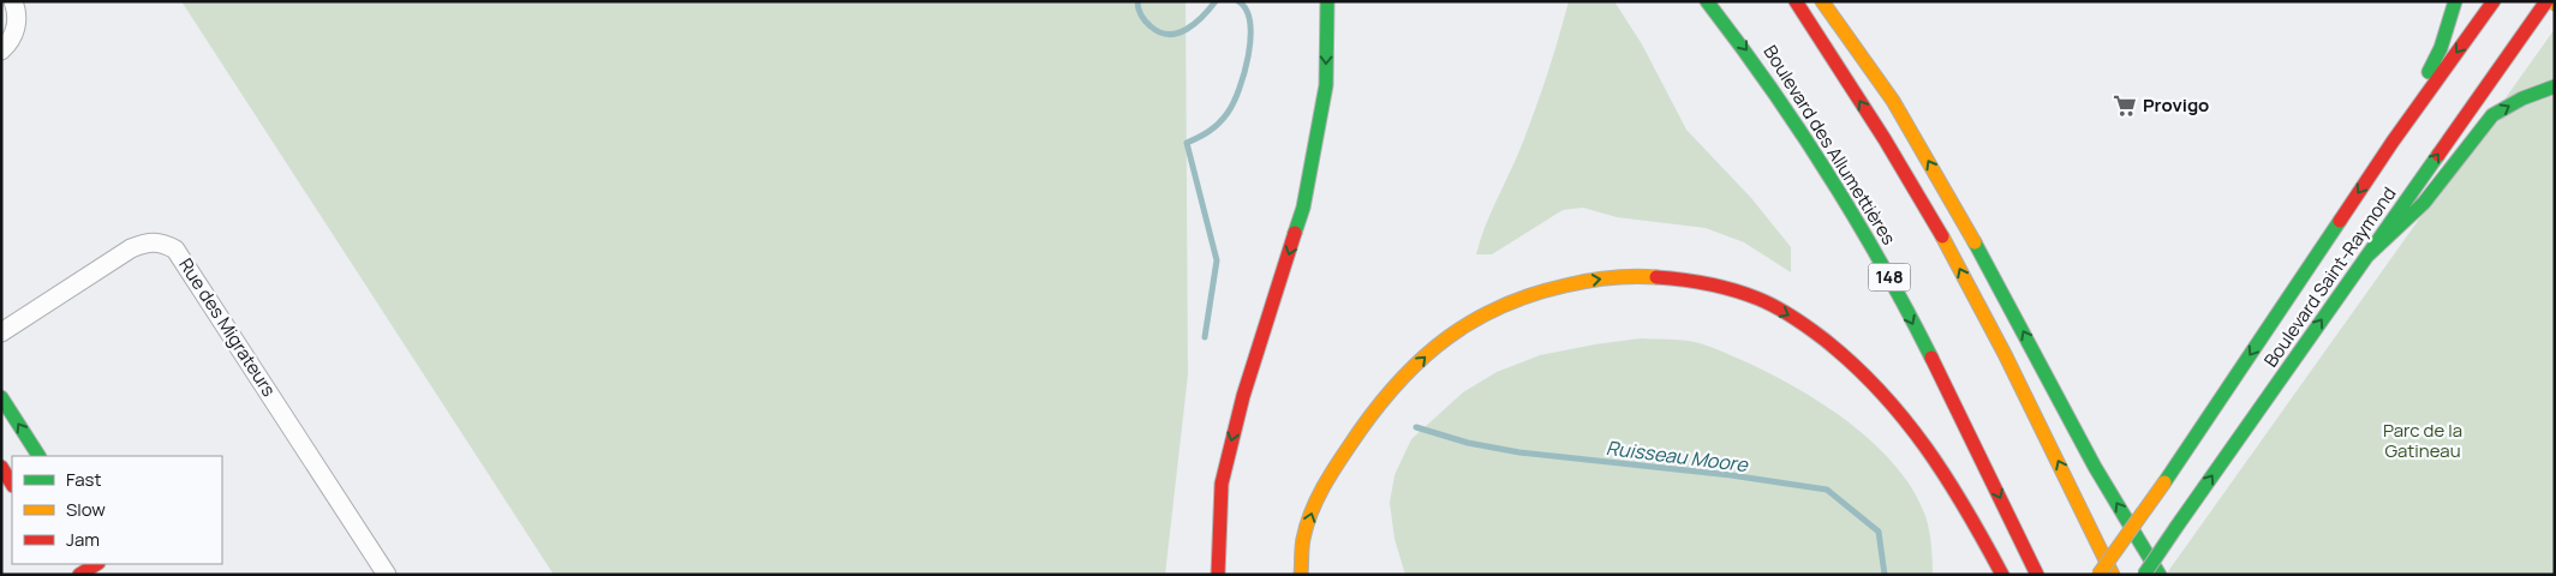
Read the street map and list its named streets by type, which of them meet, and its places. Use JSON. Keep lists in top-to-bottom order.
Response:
{
  "streets": {
    "main road": ["Boulevard des Allumettières", "148", "Boulevard Saint-Raymond"],
    "street": ["Rue des Migrateurs"]
  },
  "water": ["Ruisseau Moore"],
  "parks": ["Parc de la Gatineau"],
  "places": {
    "supermarket": ["Provigo"]
  },
  "legend": ["Fast", "Slow", "Jam"]
}
